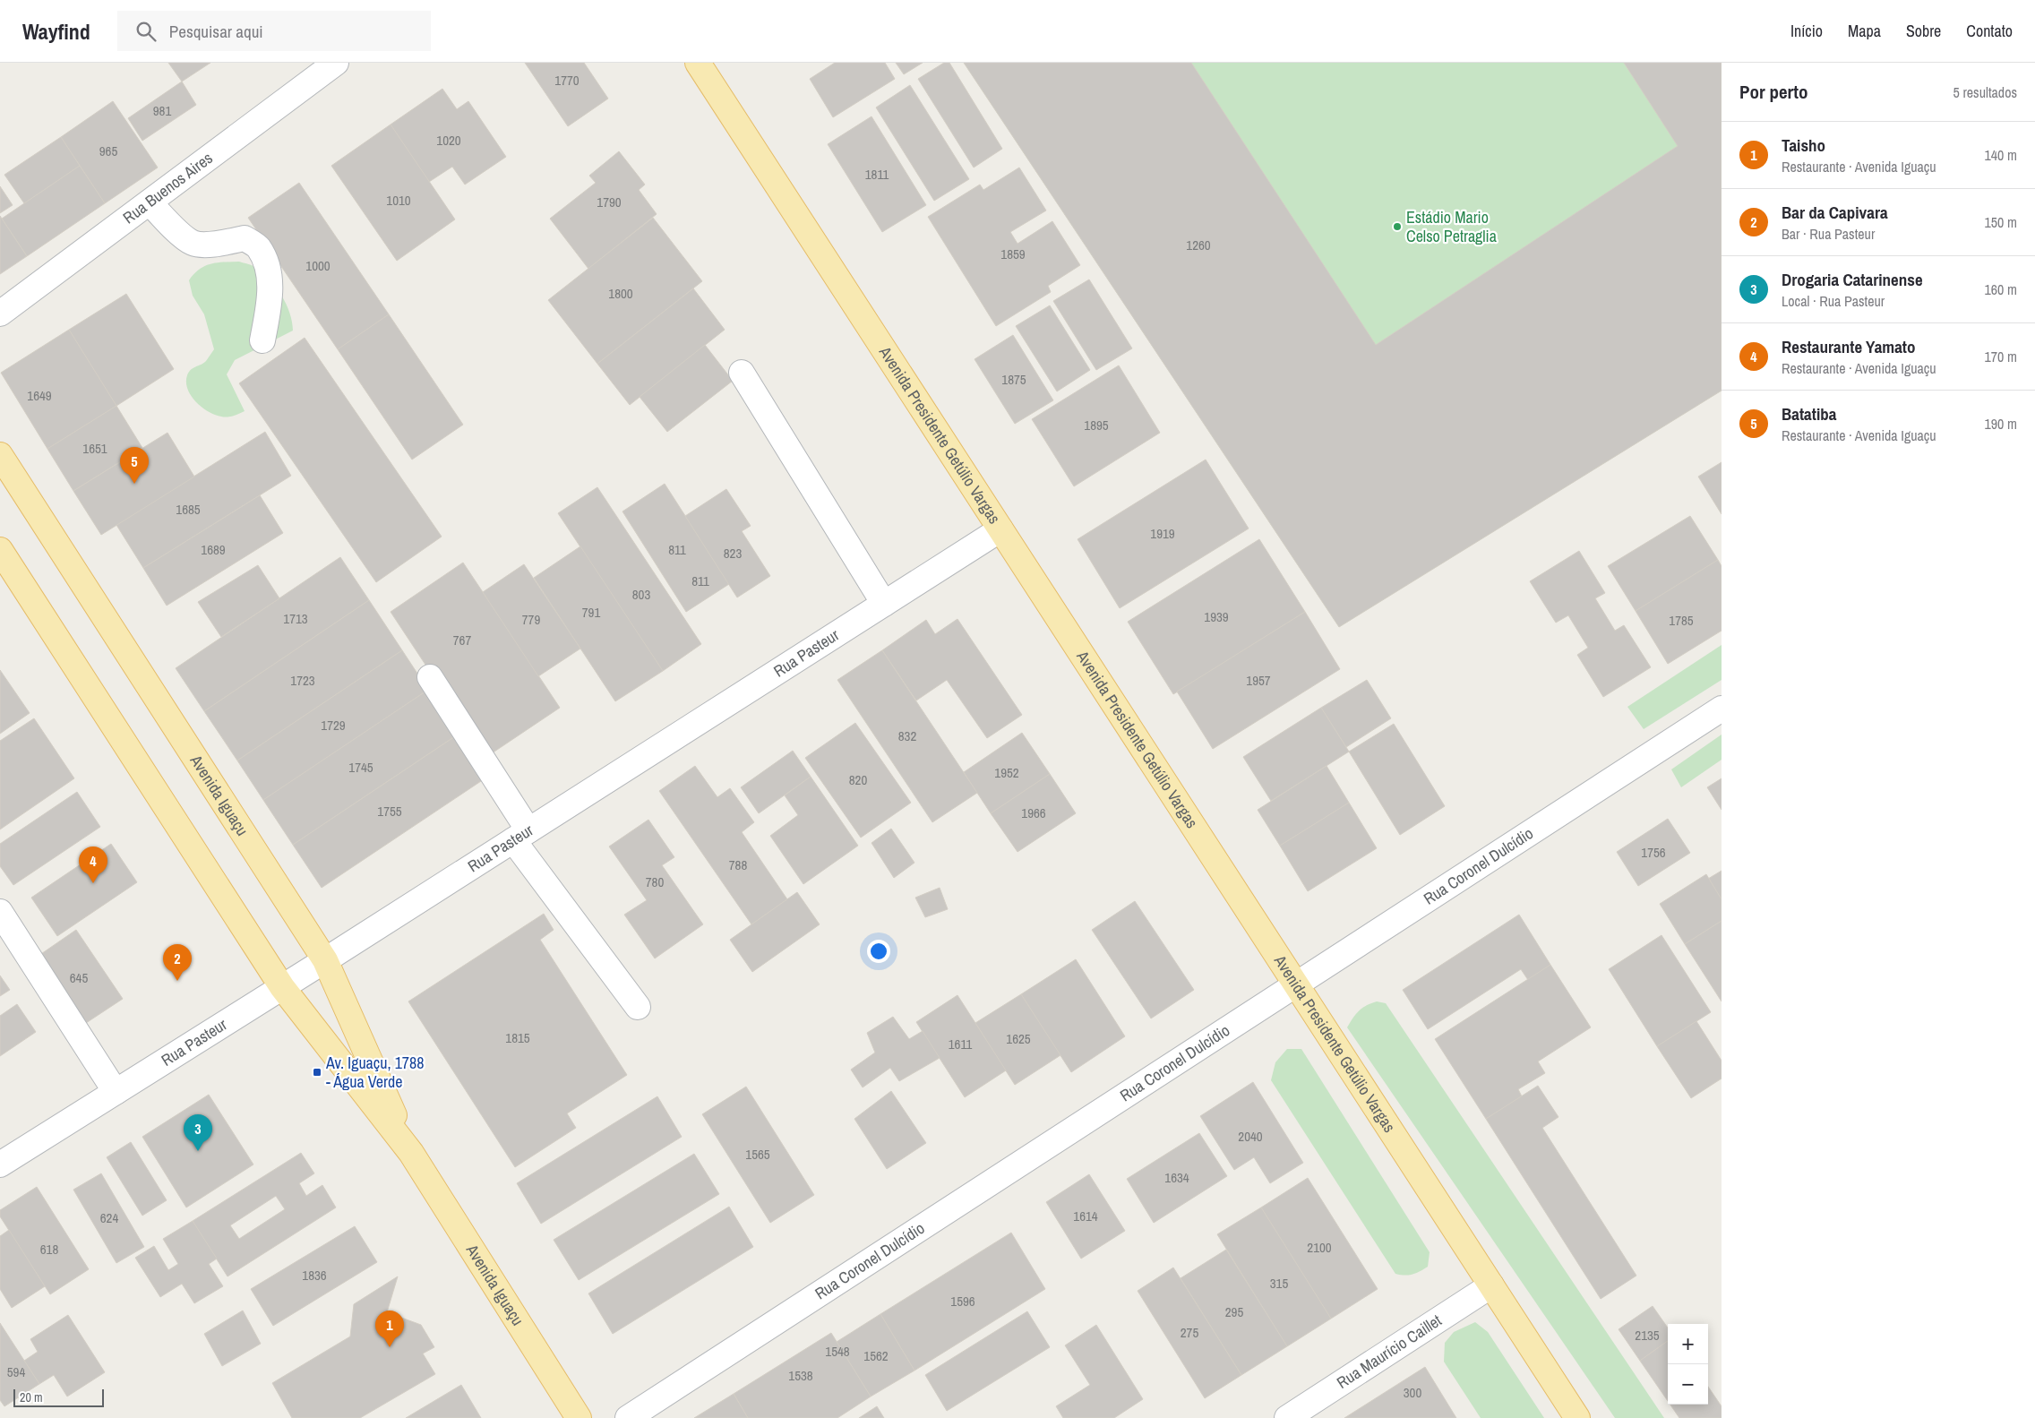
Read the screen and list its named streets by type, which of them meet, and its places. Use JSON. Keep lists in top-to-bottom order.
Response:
{
  "streets": {
    "main road": ["Avenida Presidente Getúlio Vargas", "Avenida Iguaçu"],
    "street": [
      "Rua Buenos Aires",
      "Rua Pasteur",
      "Rua Coronel Dulcídio",
      "Rua Maurício Caillet"
    ]
  },
  "crossings": [
    ["Avenida Presidente Getúlio Vargas", "Rua Pasteur"],
    ["Avenida Presidente Getúlio Vargas", "Rua Coronel Dulcídio"],
    ["Avenida Presidente Getúlio Vargas", "Rua Maurício Caillet"],
    ["Rua Pasteur", "Avenida Iguaçu"]
  ],
  "places": {
    "other": ["Estádio Mario Celso Petraglia"],
    "transit": ["Av. Iguaçu, 1788 - Água Verde"]
  },
  "house_numbers": [
    "1770",
    "981",
    "1020",
    "965",
    "1811",
    "1010",
    "1790",
    "1260",
    "1859",
    "1000",
    "1800",
    "1875",
    "1649",
    "1895",
    "1651",
    "1685",
    "1919",
    "1689",
    "811",
    "823",
    "811",
    "803",
    "791",
    "1939",
    "1713",
    "779",
    "1785",
    "767",
    "1723",
    "1957",
    "1729",
    "832",
    "1745",
    "1952",
    "820",
    "1755",
    "1966",
    "1756",
    "788",
    "780",
    "645",
    "1815",
    "1625",
    "1611",
    "2040",
    "1565",
    "1634",
    "1614",
    "624",
    "2100",
    "618",
    "1836",
    "315",
    "1596",
    "295",
    "275",
    "2135",
    "1548",
    "1562",
    "594",
    "1538",
    "300"
  ],
  "scale_bar": "20 m",
  "page": {
    "header": "Wayfind",
    "search": "Pesquisar aqui",
    "nav": [
      "Início",
      "Mapa",
      "Sobre",
      "Contato"
    ],
    "heading": ["Por perto", "5 resultados"],
    "list": [
      {
        "mark": "1",
        "name": "Taisho",
        "note": "Restaurante · Avenida Iguaçu",
        "value": "140 m"
      },
      {
        "mark": "2",
        "name": "Bar da Capivara",
        "note": "Bar · Rua Pasteur",
        "value": "150 m"
      },
      {
        "mark": "3",
        "name": "Drogaria Catarinense",
        "note": "Local · Rua Pasteur",
        "value": "160 m"
      },
      {
        "mark": "4",
        "name": "Restaurante Yamato",
        "note": "Restaurante · Avenida Iguaçu",
        "value": "170 m"
      },
      {
        "mark": "5",
        "name": "Batatiba",
        "note": "Restaurante · Avenida Iguaçu",
        "value": "190 m"
      }
    ],
    "pins": [
      "5",
      "4",
      "2",
      "3",
      "1"
    ],
    "map_buttons": ["+", "−"],
    "scale": "20 m"
  }
}
